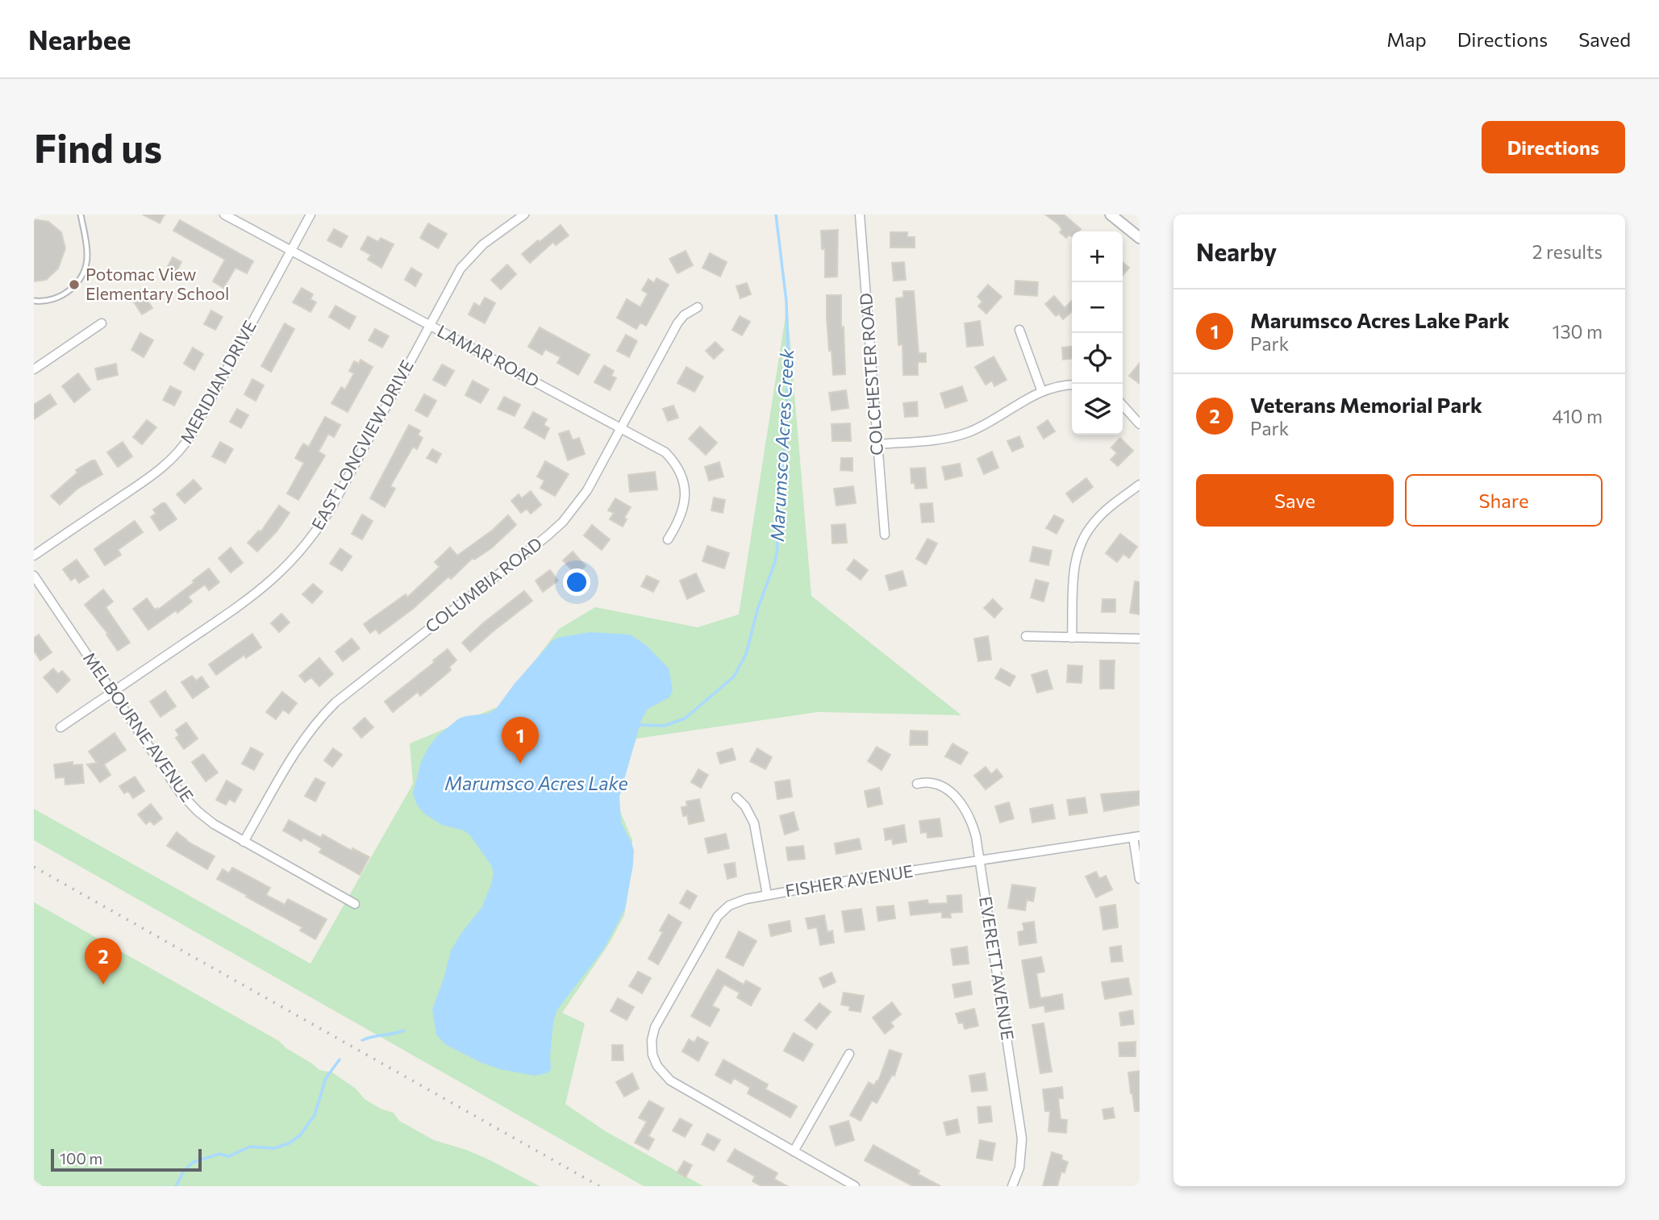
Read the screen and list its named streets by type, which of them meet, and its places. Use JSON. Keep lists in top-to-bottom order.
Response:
{
  "streets": {
    "street": [
      "LAMAR ROAD",
      "COLCHESTER ROAD",
      "MERIDIAN DRIVE",
      "EAST LONGVIEW DRIVE",
      "COLUMBIA ROAD",
      "MELBOURNE AVENUE",
      "FISHER AVENUE",
      "EVERETT AVENUE"
    ]
  },
  "crossings": [
    ["LAMAR ROAD", "MERIDIAN DRIVE"],
    ["LAMAR ROAD", "EAST LONGVIEW DRIVE"],
    ["LAMAR ROAD", "COLUMBIA ROAD"],
    ["EAST LONGVIEW DRIVE", "MELBOURNE AVENUE"],
    ["COLUMBIA ROAD", "MELBOURNE AVENUE"],
    ["FISHER AVENUE", "EVERETT AVENUE"]
  ],
  "water": ["Marumsco Acres Creek", "Marumsco Acres Lake"],
  "places": ["Potomac View Elementary School"],
  "scale_bar": "100 m",
  "page": {
    "header": "Nearbee",
    "nav": ["Map", "Directions", "Saved"],
    "buttons": [
      "Directions",
      ["Save", "Share"]
    ],
    "title": "Find us",
    "heading": ["Nearby", "2 results"],
    "map_buttons": ["+", "−"],
    "list": [
      {
        "mark": "1",
        "name": "Marumsco Acres Lake Park",
        "note": "Park",
        "value": "130 m"
      },
      {
        "mark": "2",
        "name": "Veterans Memorial Park",
        "note": "Park",
        "value": "410 m"
      }
    ],
    "pins": ["1", "2"],
    "scale": "100 m"
  }
}
